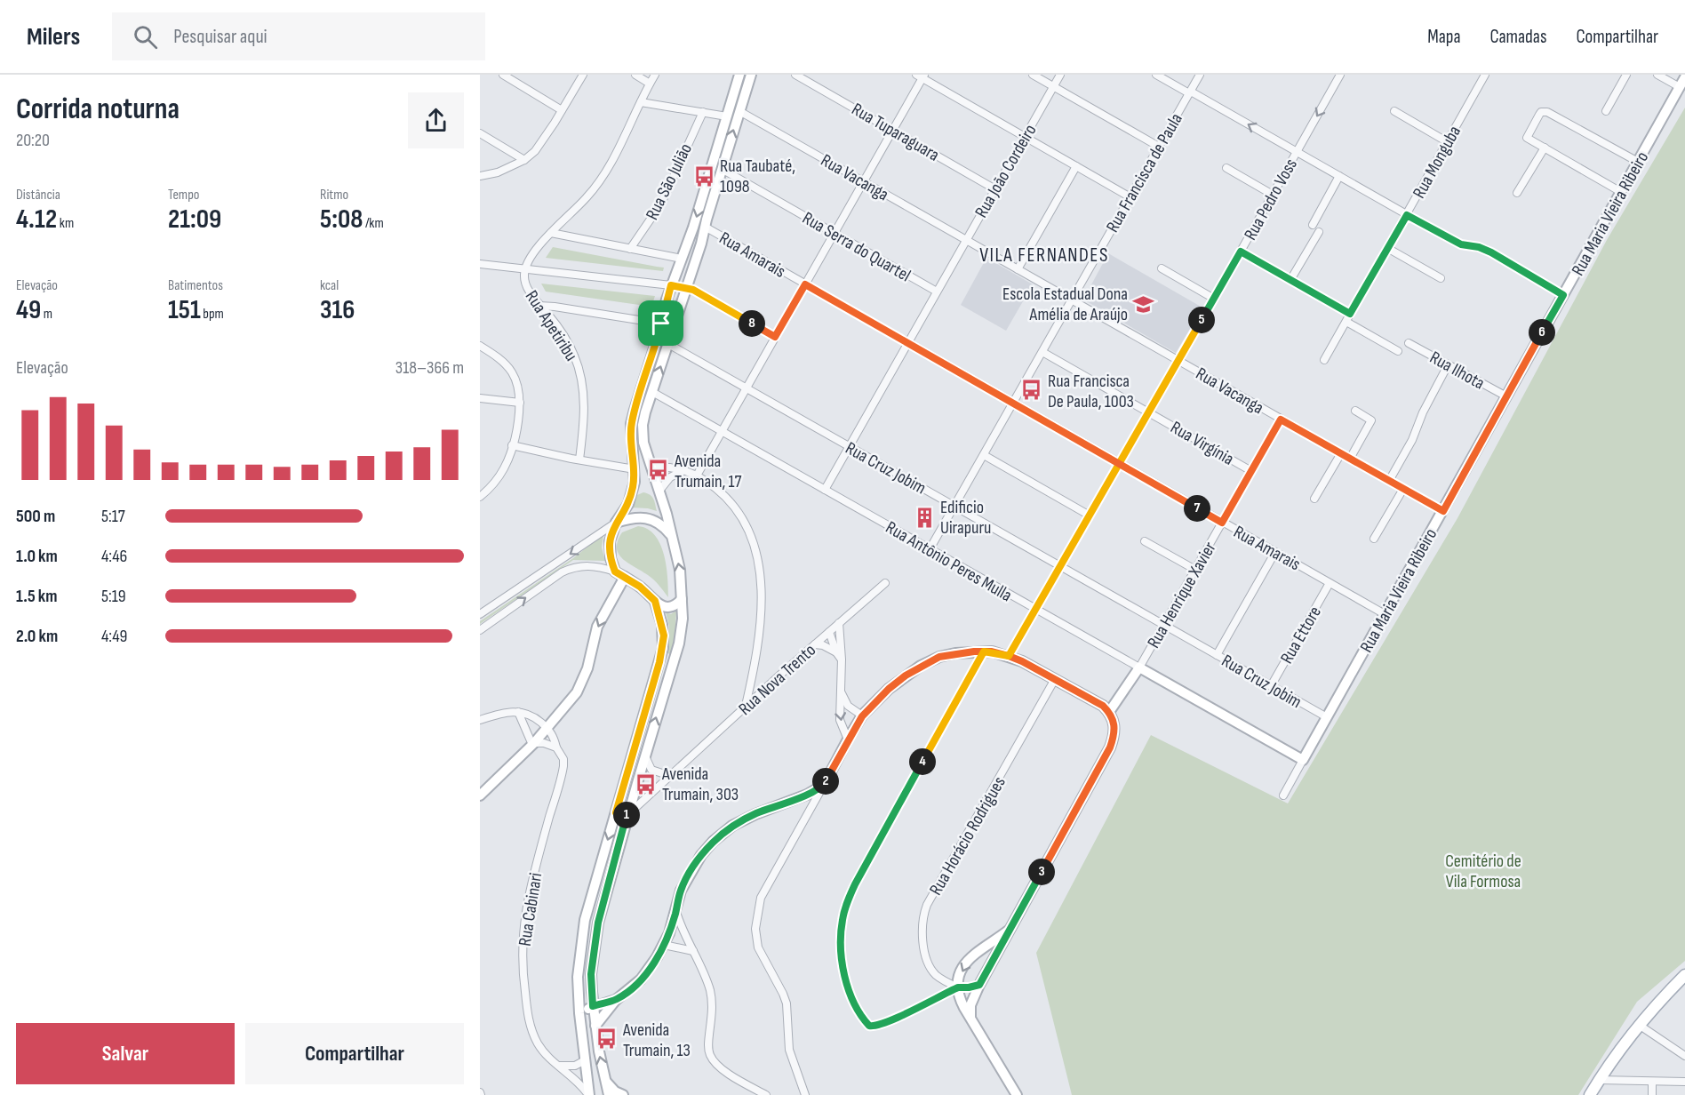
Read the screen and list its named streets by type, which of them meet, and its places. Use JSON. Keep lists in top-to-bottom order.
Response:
{
  "streets": {
    "street": [
      "Rua Tuparaguara",
      "Rua Monguba",
      "Rua João Cordeiro",
      "Rua Francisca de Paula",
      "Rua Vacanga",
      "Rua São Julião",
      "Rua Pedro Voss",
      "Rua Maria Vieira Ribeiro",
      "Rua Serra do Quartel",
      "Rua Amarais",
      "Rua Apetiribu",
      "Rua Ilhota",
      "Rua Virgínia",
      "Rua Cruz Jobim",
      "Rua Antônio Peres Mulla",
      "Rua Henrique Xavier",
      "Rua Ettore",
      "Rua Nova Trento",
      "Rua Horácio Rodrigues",
      "Rua Cabinari"
    ]
  },
  "crossings": [
    ["Rua Tuparaguara", "Rua João Cordeiro"],
    ["Rua João Cordeiro", "Rua Vacanga"],
    ["Rua João Cordeiro", "Rua Serra do Quartel"],
    ["Rua João Cordeiro", "Rua Amarais"],
    ["Rua João Cordeiro", "Rua Cruz Jobim"],
    ["Rua João Cordeiro", "Rua Antônio Peres Mulla"],
    ["Rua Francisca de Paula", "Rua Vacanga"],
    ["Rua Francisca de Paula", "Rua Amarais"],
    ["Rua Francisca de Paula", "Rua Virgínia"],
    ["Rua Francisca de Paula", "Rua Cruz Jobim"],
    ["Rua Francisca de Paula", "Rua Antônio Peres Mulla"],
    ["Rua Vacanga", "Rua Pedro Voss"],
    ["Rua Vacanga", "Rua Maria Vieira Ribeiro"],
    ["Rua Vacanga", "Rua Henrique Xavier"],
    ["Rua Pedro Voss", "Rua Amarais"],
    ["Rua Pedro Voss", "Rua Virgínia"],
    ["Rua Pedro Voss", "Rua Cruz Jobim"],
    ["Rua Pedro Voss", "Rua Antônio Peres Mulla"],
    ["Rua Maria Vieira Ribeiro", "Rua Amarais"],
    ["Rua Maria Vieira Ribeiro", "Rua Ilhota"],
    ["Rua Maria Vieira Ribeiro", "Rua Cruz Jobim"],
    ["Rua Maria Vieira Ribeiro", "Rua Antônio Peres Mulla"],
    ["Rua Amarais", "Rua Henrique Xavier"],
    ["Rua Amarais", "Rua Ettore"],
    ["Rua Virgínia", "Rua Henrique Xavier"],
    ["Rua Cruz Jobim", "Rua Henrique Xavier"],
    ["Rua Cruz Jobim", "Rua Ettore"],
    ["Rua Antônio Peres Mulla", "Rua Henrique Xavier"]
  ],
  "districts": ["VILA FERNANDES"],
  "parks": ["Cemitério de Vila Formosa"],
  "places": {
    "bus stop": [
      "Rua Taubaté, 1098",
      "Rua Francisca De Paula, 1003",
      "Avenida Trumain, 17",
      "Avenida Trumain, 303",
      "Avenida Trumain, 13"
    ],
    "school or university": ["Escola Estadual Dona Amélia de Araújo"],
    "building": ["Edificio Uirapuru"]
  },
  "page": {
    "header": "Milers",
    "search": "Pesquisar aqui",
    "nav": ["Mapa", "Camadas", "Compartilhar"],
    "heading": ["Corrida noturna", "20:20"],
    "stats": [
      ["Distância", "4.12 km"],
      ["Tempo", "21:09"],
      ["Ritmo", "5:08 /km"],
      ["Elevação", "49 m"],
      ["Batimentos", "151 bpm"],
      ["kcal", "316"]
    ],
    "pins": [
      "5",
      "8",
      "6",
      "7",
      "4",
      "2",
      "1",
      "3"
    ],
    "chart": ["Elevação", "318–366 m"],
    "list": [
      {
        "name": "500 m",
        "note": "5:17"
      },
      {
        "name": "1.0 km",
        "note": "4:46"
      },
      {
        "name": "1.5 km",
        "note": "5:19"
      },
      {
        "name": "2.0 km",
        "note": "4:49"
      }
    ],
    "buttons": ["Salvar", "Compartilhar"]
  }
}
